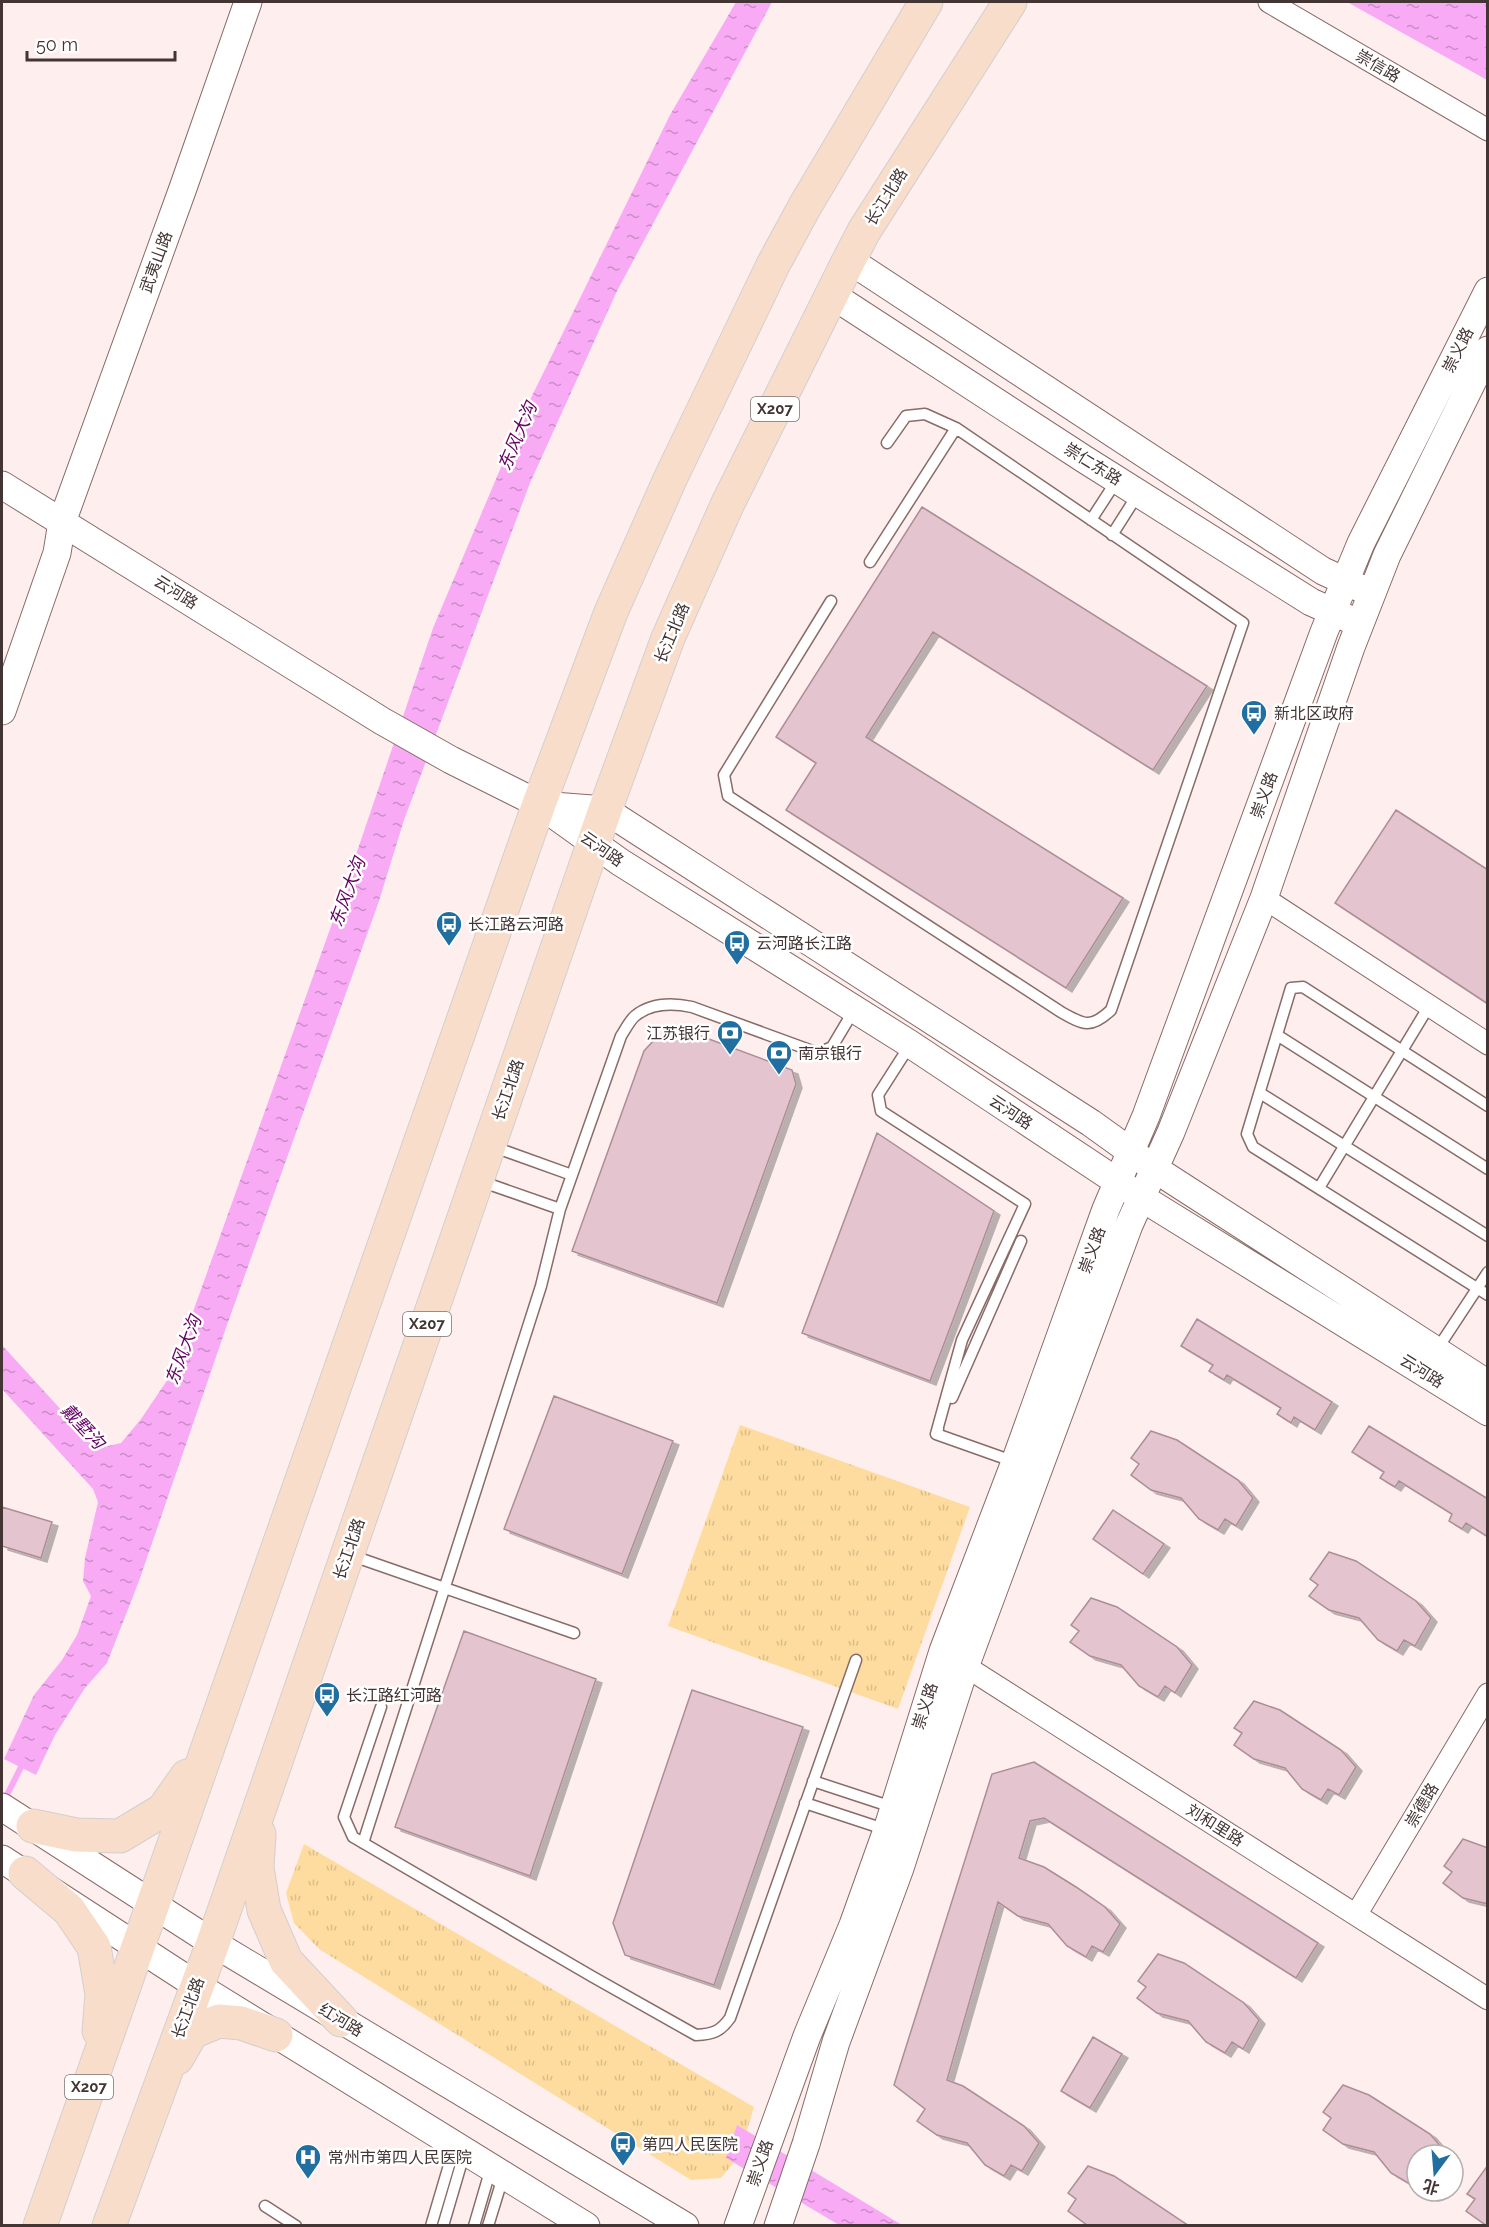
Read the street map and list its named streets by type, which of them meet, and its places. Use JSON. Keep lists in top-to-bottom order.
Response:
{
  "streets": {
    "main road": ["长江北路", "X207"],
    "street": [
      "崇信路",
      "武夷山路",
      "崇义路",
      "崇仁东路",
      "云河路",
      "崇德路",
      "刘和里路",
      "红河路"
    ]
  },
  "crossings": [
    ["长江北路", "崇仁东路"],
    ["长江北路", "云河路"],
    ["长江北路", "红河路"],
    ["武夷山路", "云河路"],
    ["崇义路", "崇仁东路"],
    ["崇义路", "云河路"],
    ["崇义路", "刘和里路"],
    ["X207", "云河路"],
    ["X207", "红河路"],
    ["崇德路", "刘和里路"]
  ],
  "water": ["东风大沟", "戴墅沟"],
  "places": {
    "bus stop": [
      "新北区政府",
      "长江路云河路",
      "云河路长江路",
      "长江路红河路",
      "第四人民医院"
    ],
    "bank": ["江苏银行", "南京银行"],
    "hospital": ["常州市第四人民医院"]
  },
  "scale_bar": "50 m",
  "north": "bottom"
}
